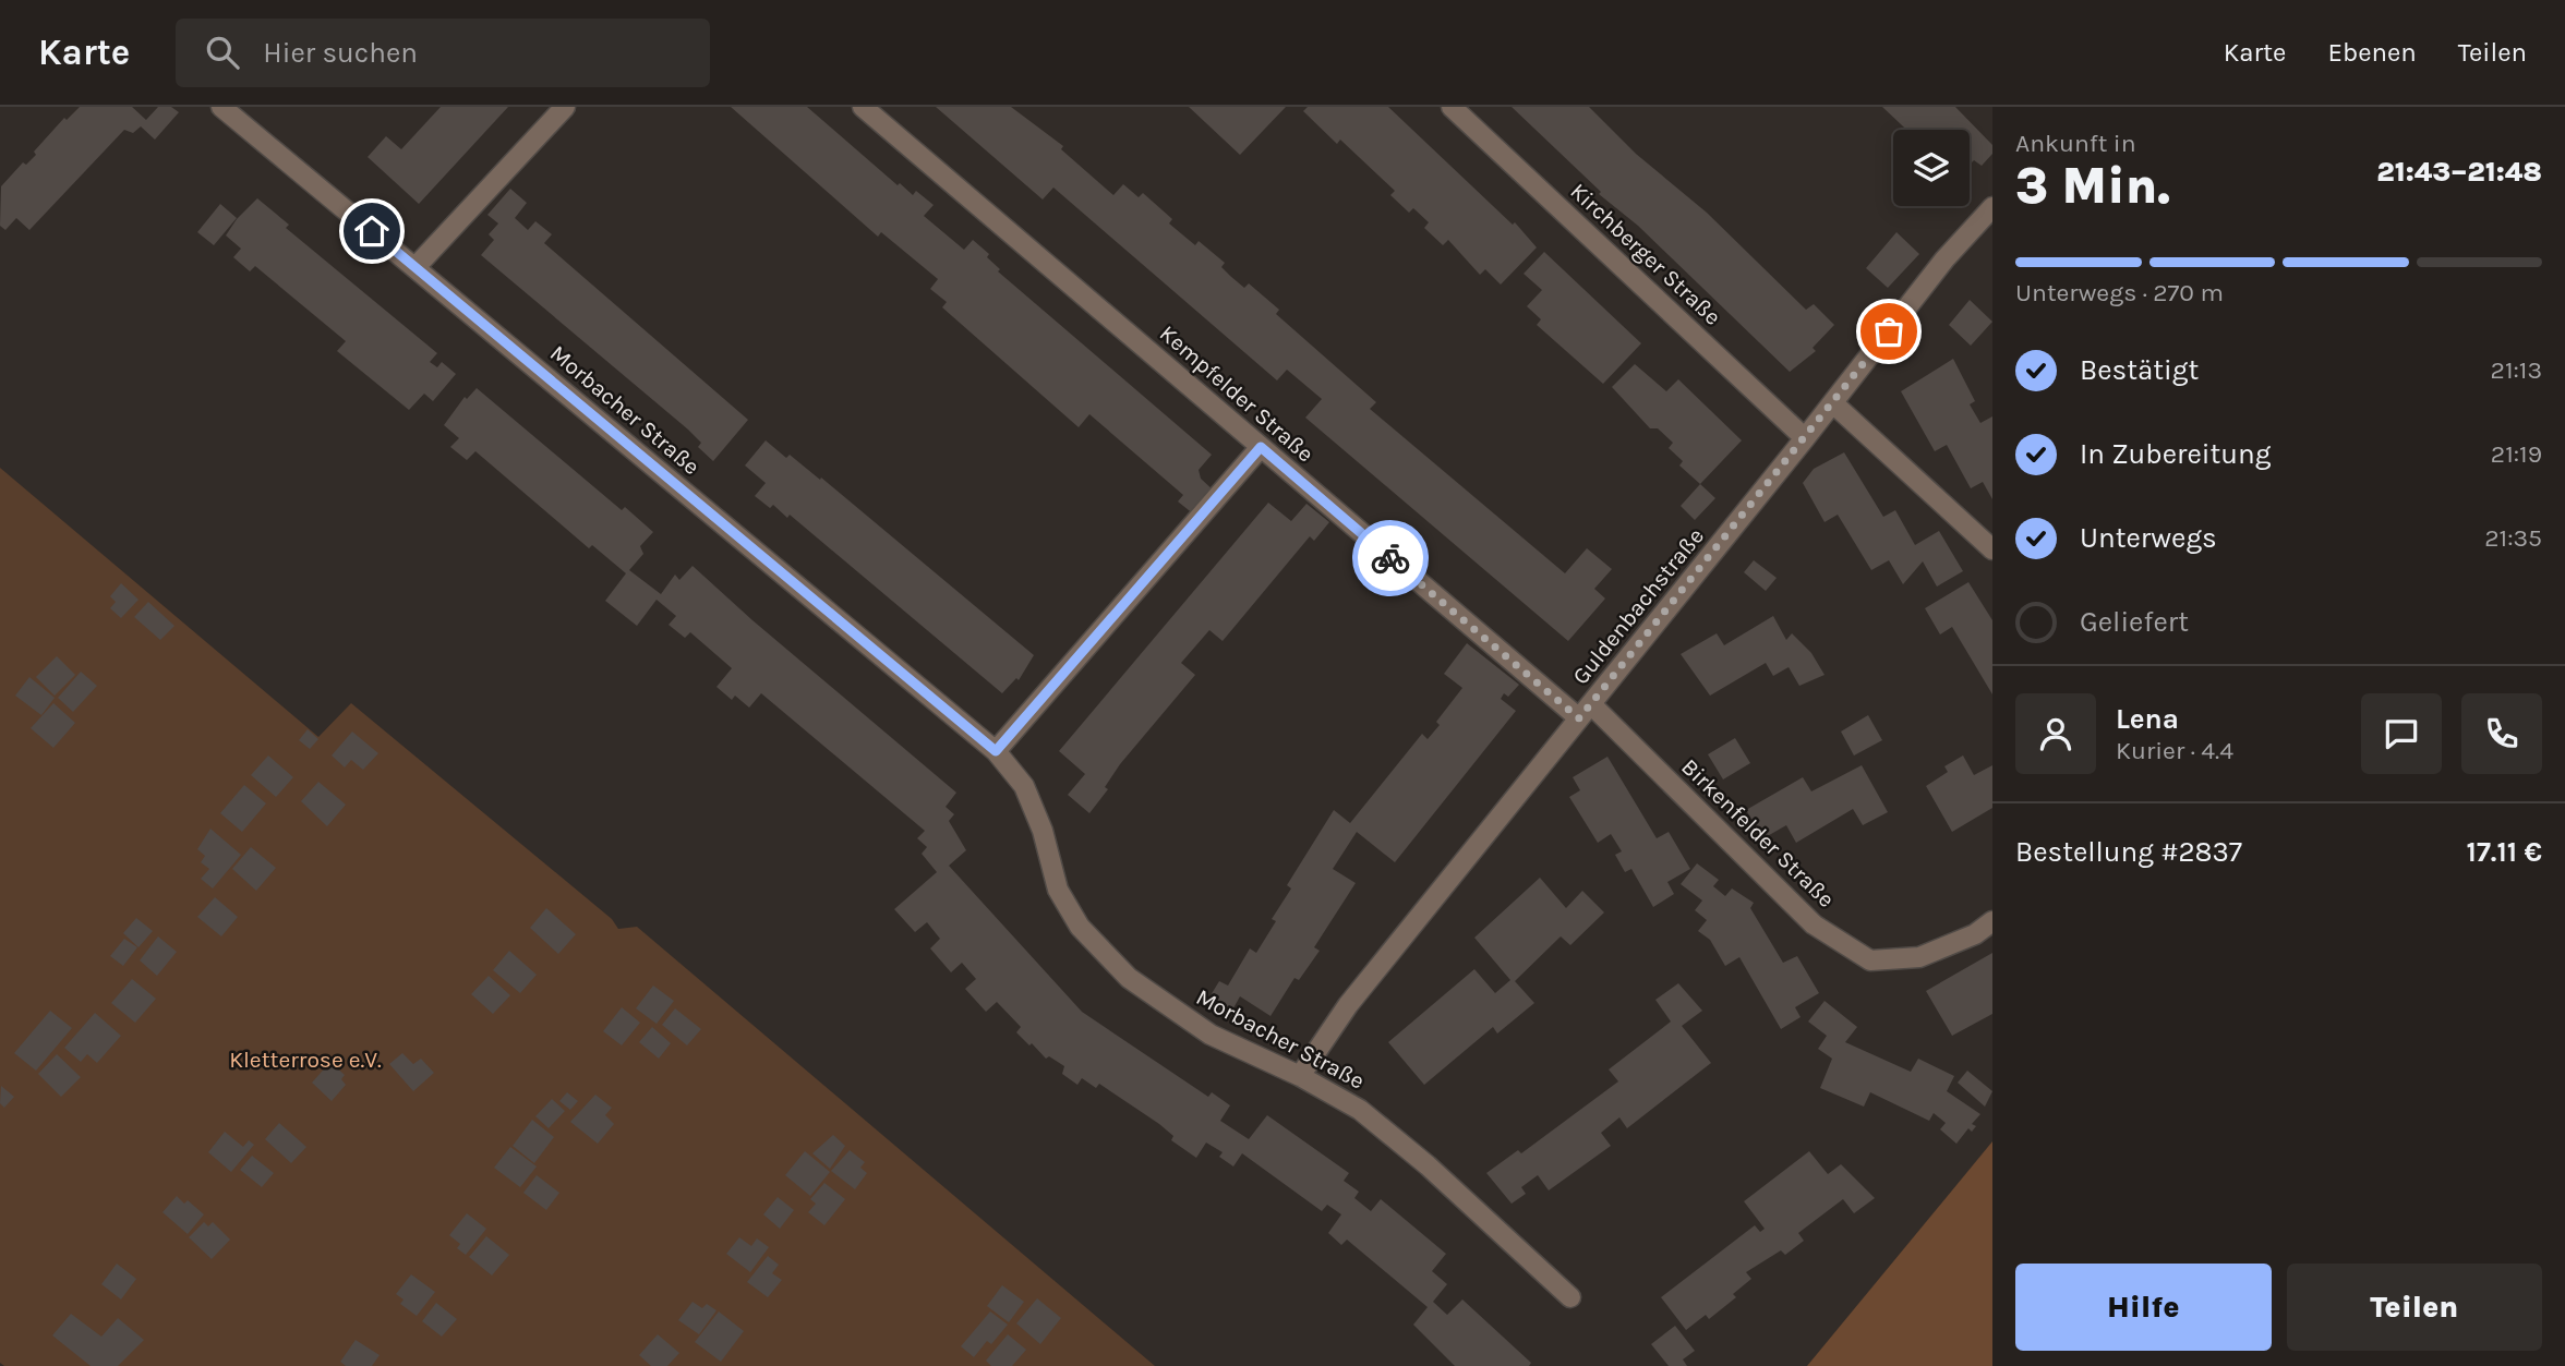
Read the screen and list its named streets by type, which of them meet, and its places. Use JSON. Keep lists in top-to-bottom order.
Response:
{
  "streets": {
    "street": [
      "Kirchberger Straße",
      "Kempfelder Straße",
      "Morbacher Straße",
      "Guldenbachstraße",
      "Birkenfelder Straße"
    ]
  },
  "crossings": [
    ["Kirchberger Straße", "Guldenbachstraße"],
    ["Kempfelder Straße", "Guldenbachstraße"],
    ["Kempfelder Straße", "Birkenfelder Straße"],
    ["Morbacher Straße", "Guldenbachstraße"],
    ["Guldenbachstraße", "Birkenfelder Straße"]
  ],
  "parks": ["Kletterrose e.V."],
  "page": {
    "header": "Karte",
    "search": "Hier suchen",
    "nav": ["Karte", "Ebenen", "Teilen"],
    "heading": ["3 Min.", "Ankunft in", "21:43–21:48"],
    "panel": [
      "Lena",
      "Kurier · 4.4",
      "Bestellung #2837",
      "17.11 €"
    ],
    "bar": "Unterwegs · 270 m",
    "list": [
      ["Bestätigt", "21:13"],
      ["In Zubereitung", "21:19"],
      ["Unterwegs", "21:35"],
      "Geliefert"
    ],
    "buttons": ["Hilfe", "Teilen"]
  }
}
